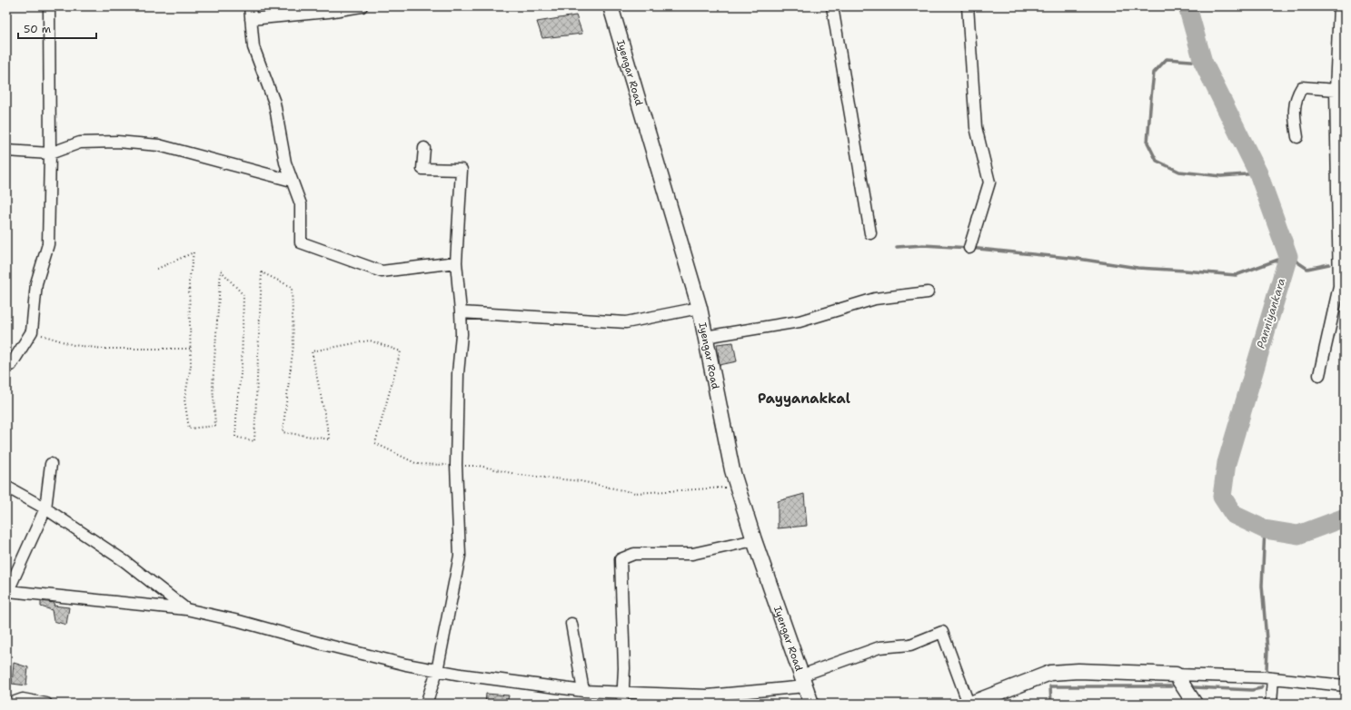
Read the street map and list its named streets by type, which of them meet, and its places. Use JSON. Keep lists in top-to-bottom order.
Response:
{
  "streets": {
    "main road": ["Iyengar Road"]
  },
  "districts": ["Payyanakkal"],
  "water": ["Panniyankara"],
  "scale_bar": "50 m"
}
